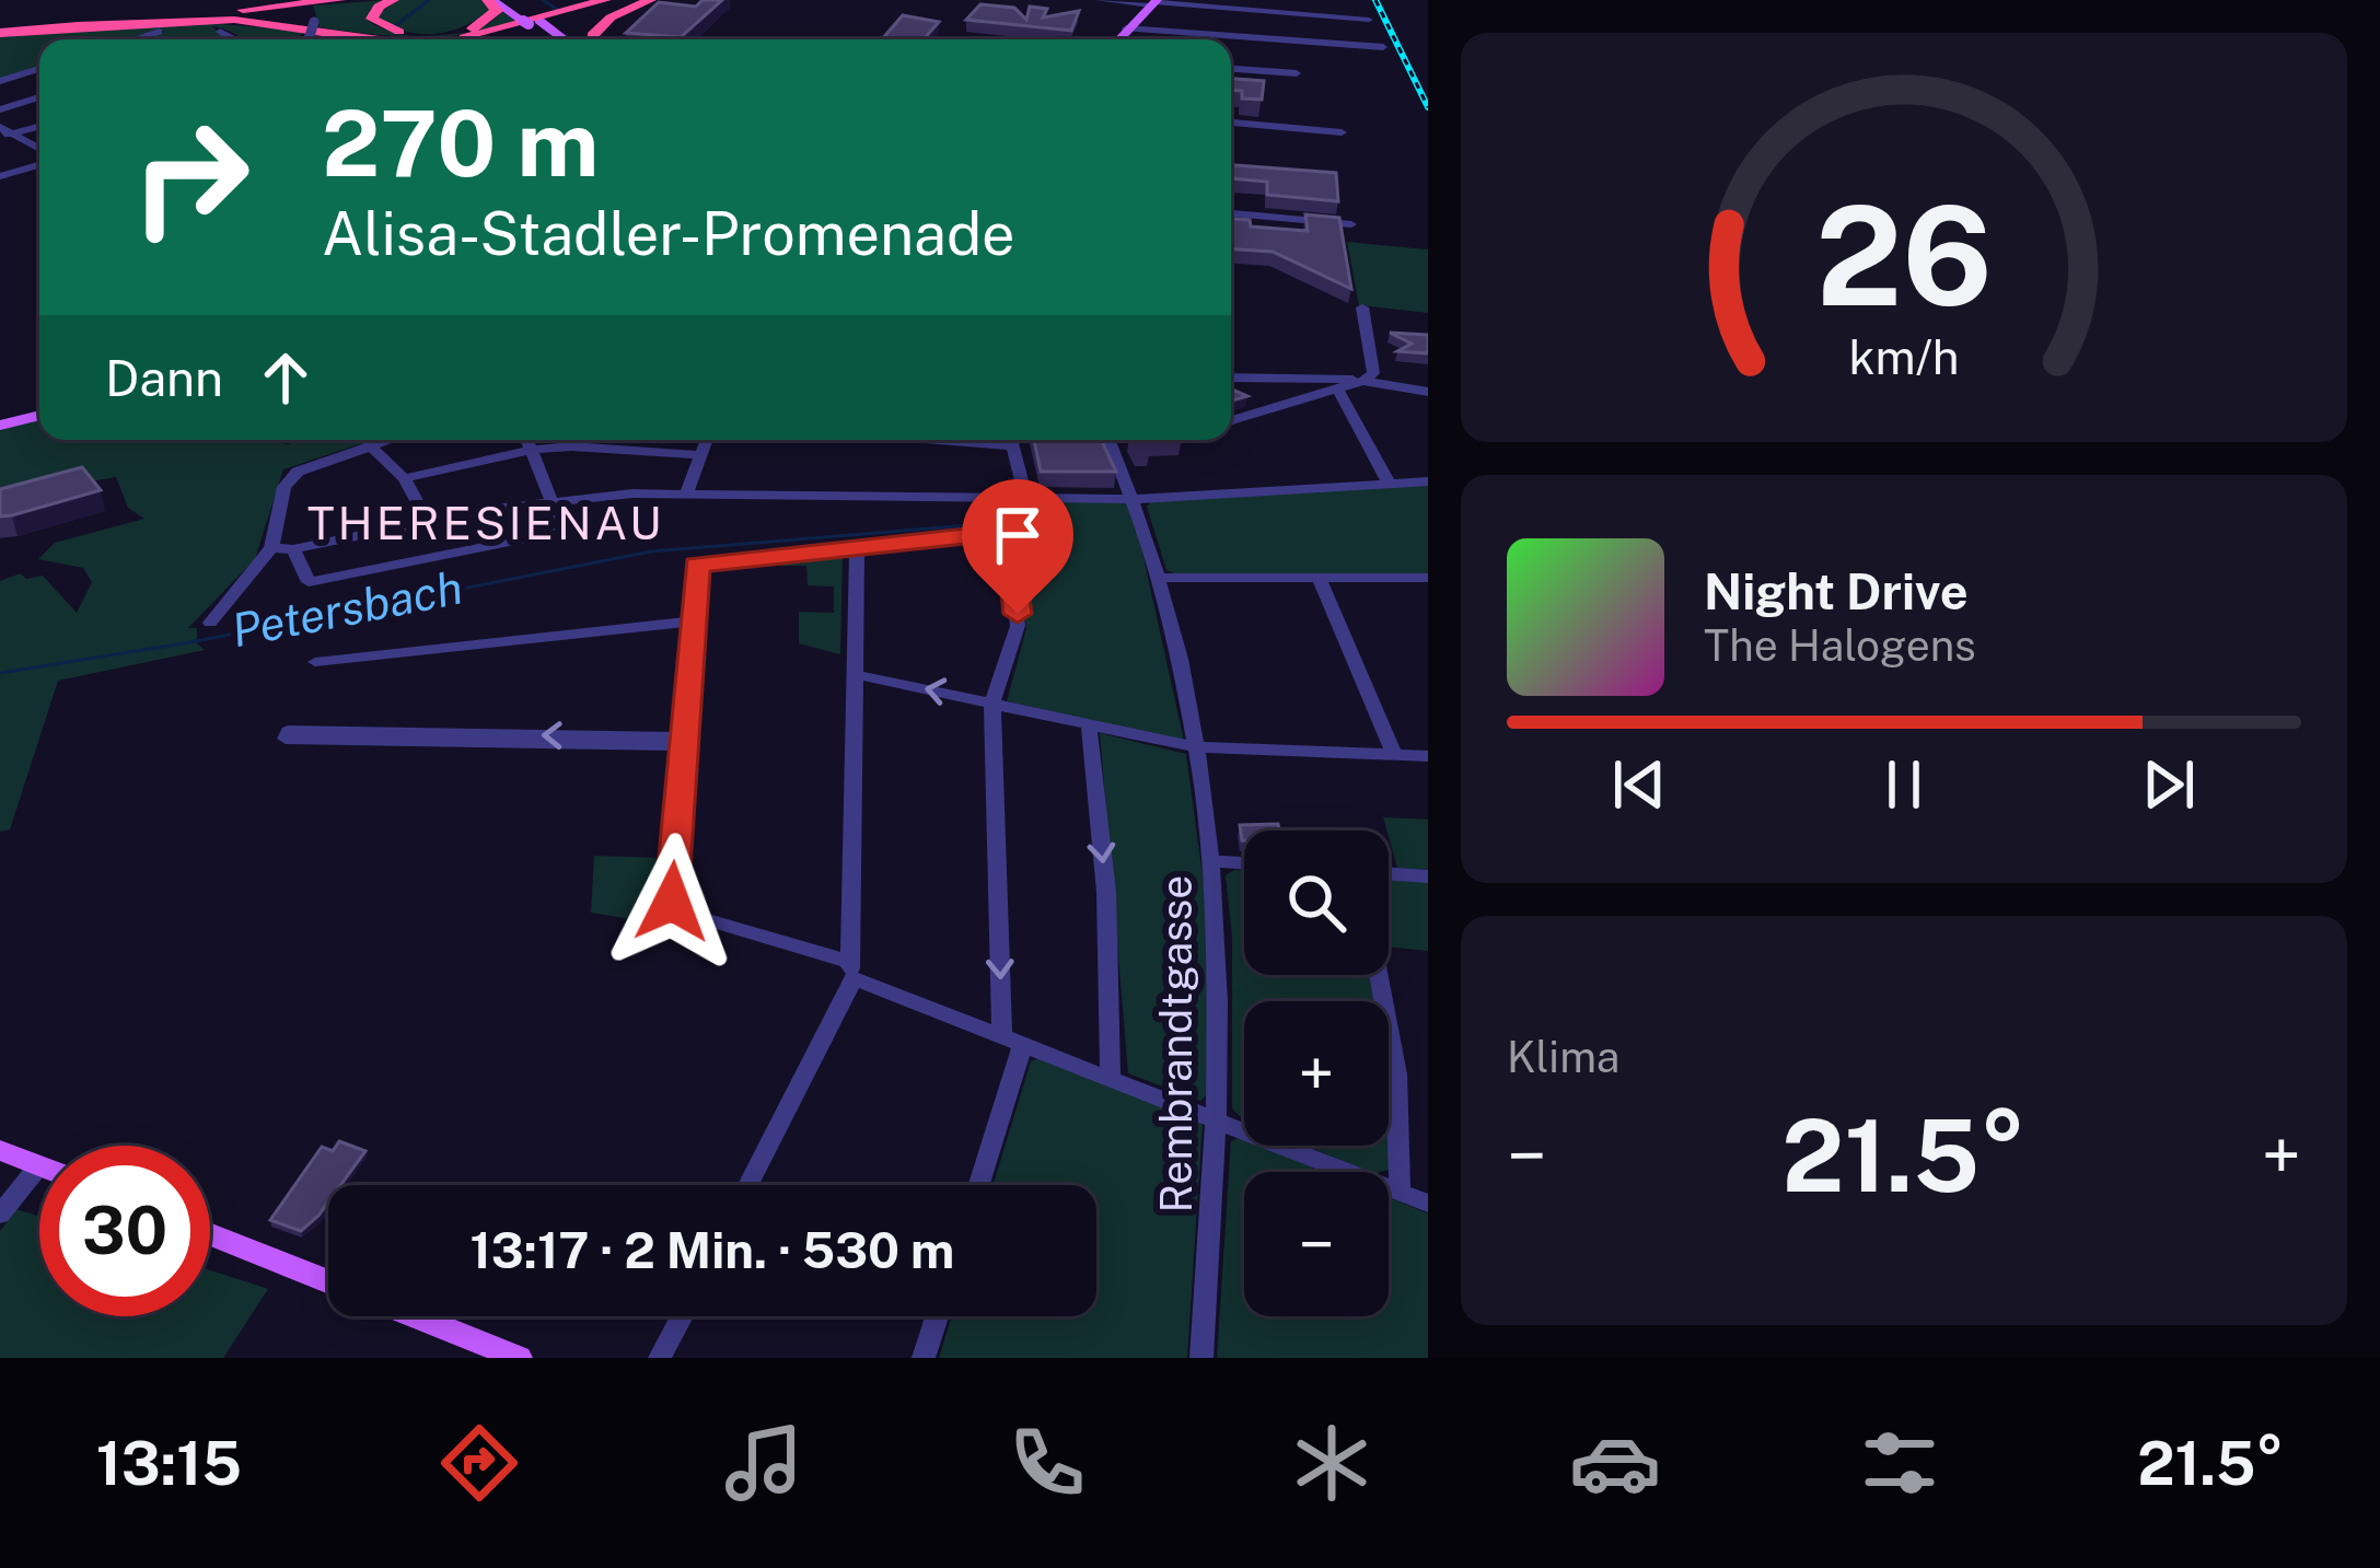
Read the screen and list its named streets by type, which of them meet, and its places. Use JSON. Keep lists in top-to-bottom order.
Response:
{
  "streets": {
    "street": ["Rembrandtgasse"]
  },
  "districts": ["THERESIENAU"],
  "water": ["Petersbach"],
  "page": {
    "turn": ["270 m", "Alisa-Stadler-Promenade"],
    "then": "Dann",
    "song": ["Night Drive", "The Halogens"],
    "map_buttons": ["+", "−"],
    "tile": "Klima",
    "heat": ["−", "21.5°", "+"],
    "limit": "30",
    "trip": "13:17 · 2 Min. · 530 m",
    "tabs": ["13:15", "21.5°"],
    "gauge": ["26", "km/h"]
  }
}
